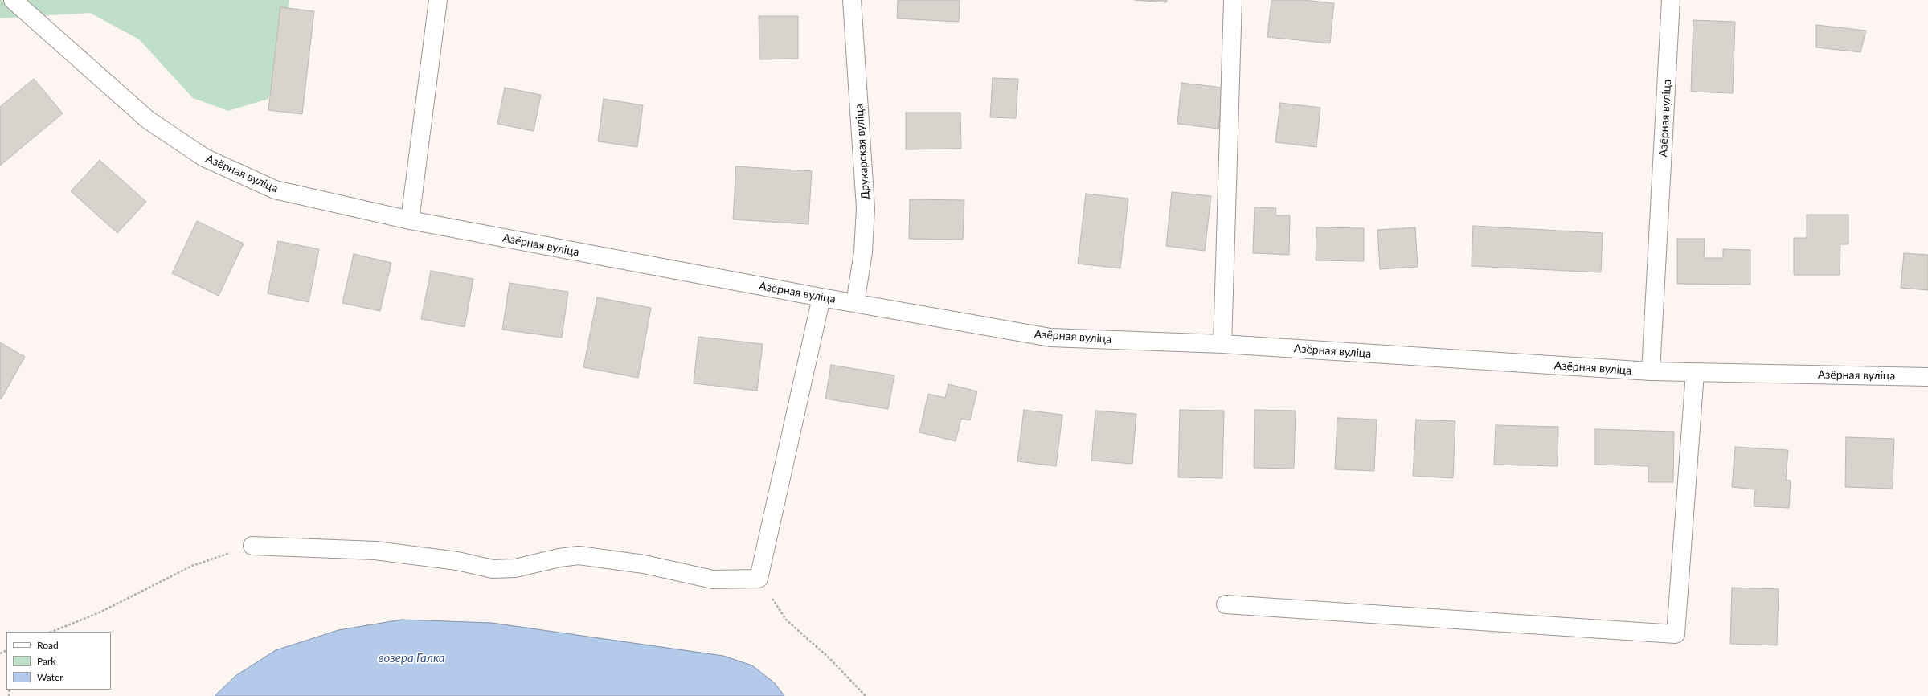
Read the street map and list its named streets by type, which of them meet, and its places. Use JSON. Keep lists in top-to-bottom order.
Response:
{
  "streets": {
    "street": ["Азёрная вуліца", "Друкарская вуліца"]
  },
  "crossings": [
    ["Азёрная вуліца", "Друкарская вуліца"]
  ],
  "water": ["возера Галка"],
  "legend": ["Road", "Park", "Water"]
}
